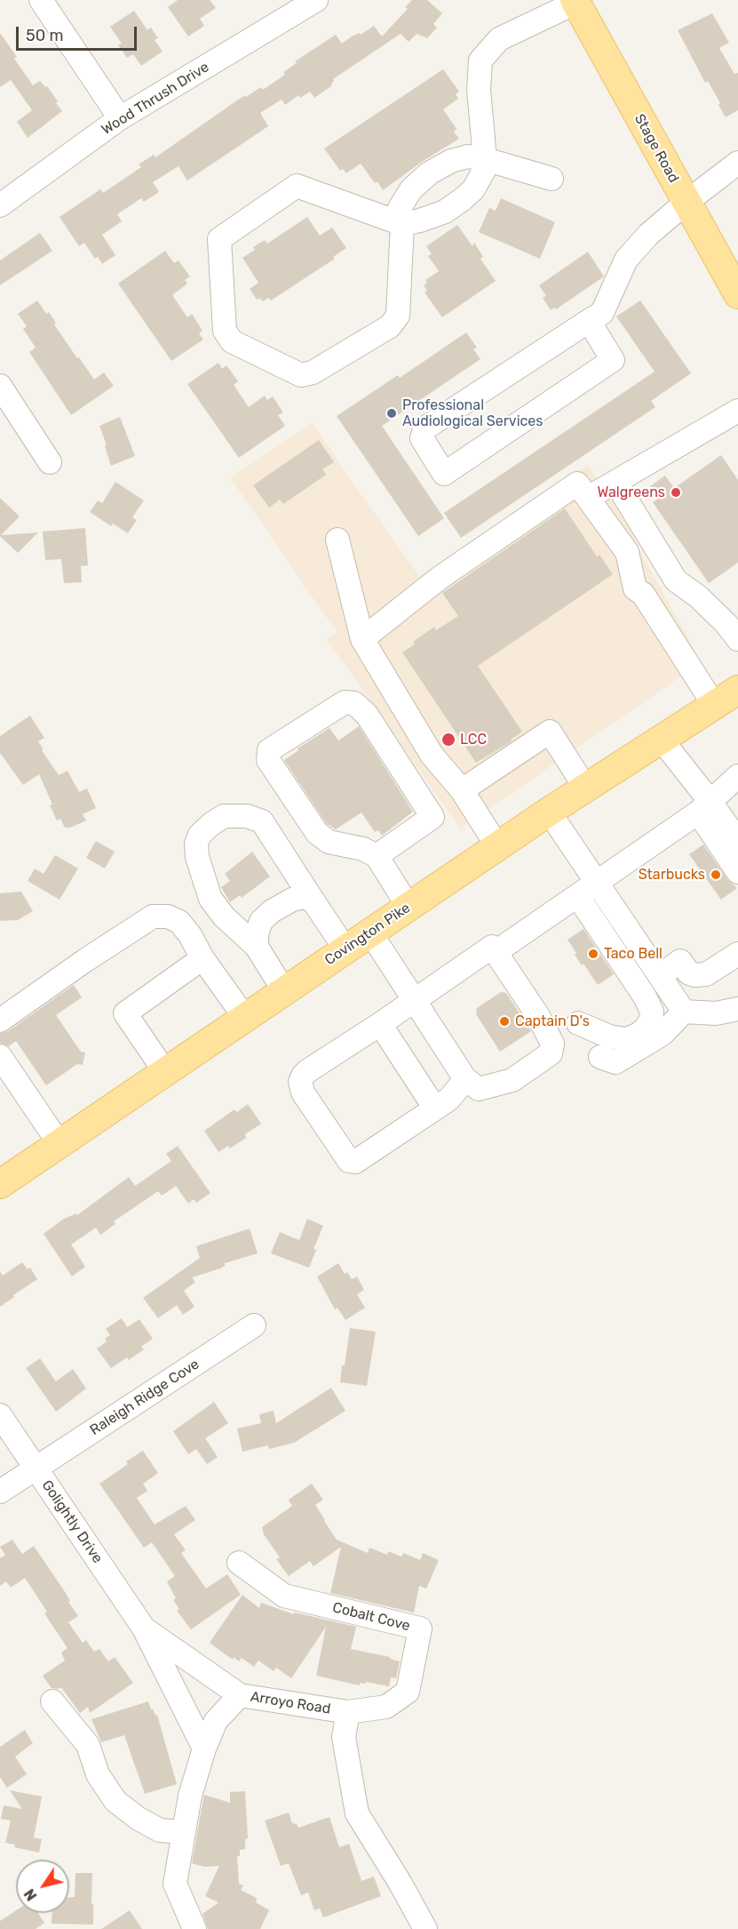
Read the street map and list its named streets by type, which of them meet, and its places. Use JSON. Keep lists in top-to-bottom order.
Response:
{
  "streets": {
    "main road": ["Stage Road", "Covington Pike"],
    "street": [
      "Wood Thrush Drive",
      "Raleigh Ridge Cove",
      "Golightly Drive",
      "Cobalt Cove",
      "Arroyo Road"
    ]
  },
  "crossings": [
    ["Raleigh Ridge Cove", "Golightly Drive"],
    ["Golightly Drive", "Arroyo Road"],
    ["Cobalt Cove", "Arroyo Road"]
  ],
  "places": [
    "Professional Audiological Services",
    "Walgreens",
    "LCC",
    "Starbucks",
    "Taco Bell",
    "Captain D's"
  ],
  "scale_bar": "50 m",
  "north": "bottom left"
}
